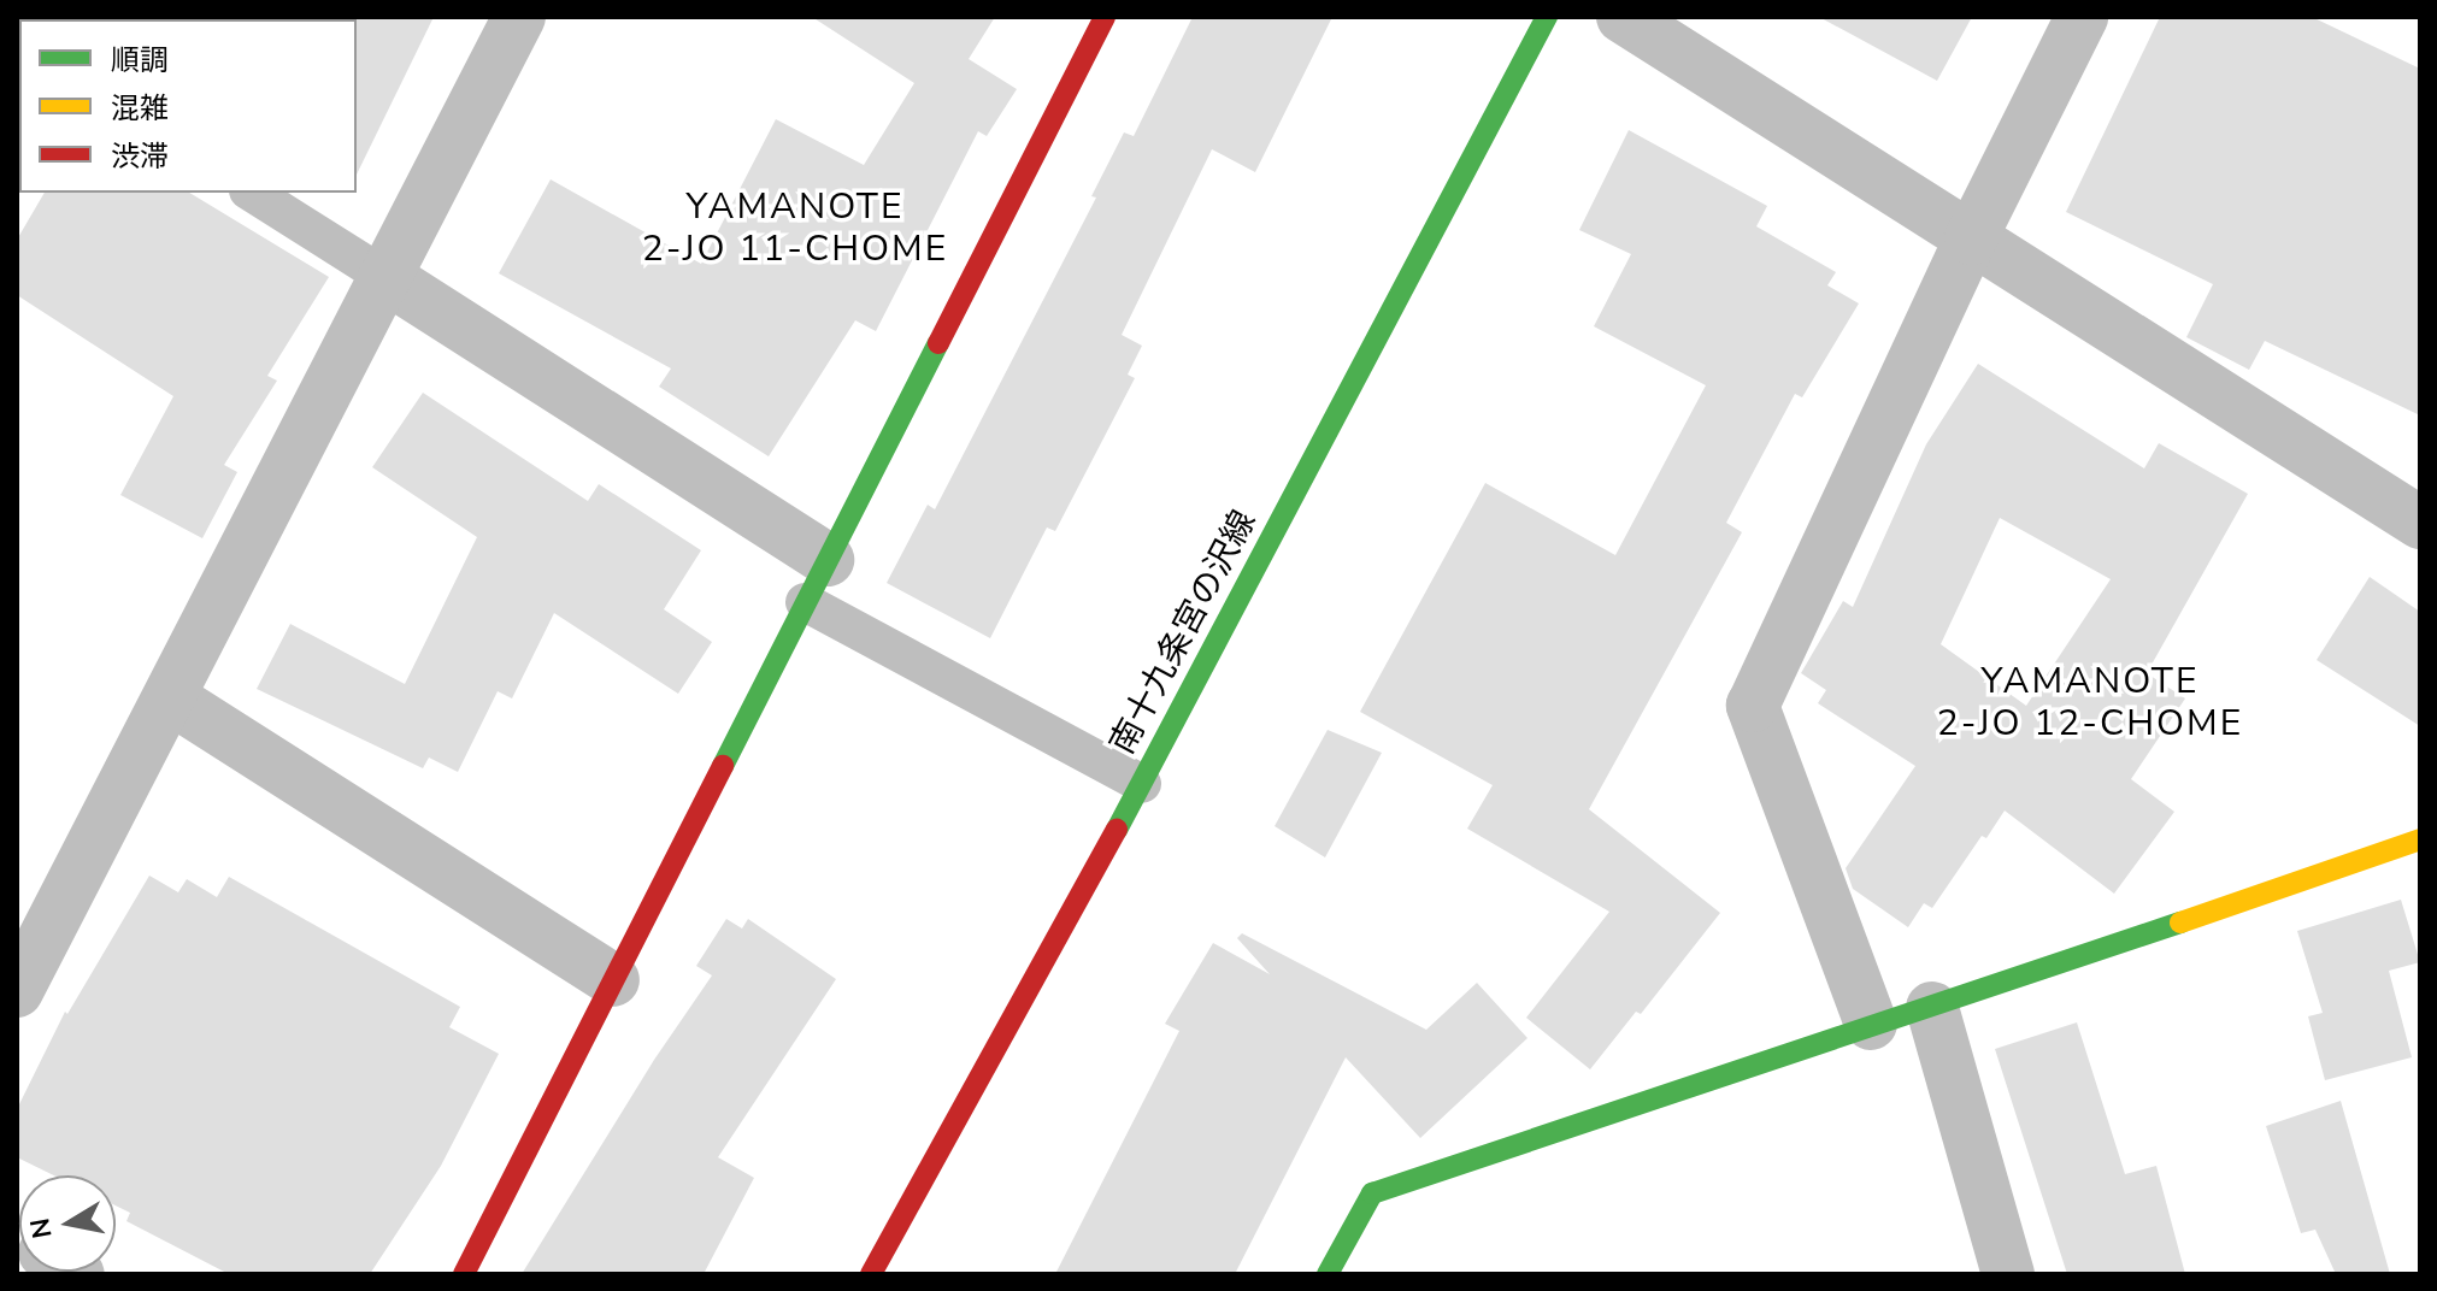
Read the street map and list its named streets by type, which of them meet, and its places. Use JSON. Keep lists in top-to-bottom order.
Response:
{
  "streets": {
    "street": ["南十九条宮の沢線"]
  },
  "districts": ["YAMANOTE 2-JO 11-CHOME", "YAMANOTE 2-JO 12-CHOME"],
  "legend": ["順調", "混雑", "渋滞"],
  "north": "left"
}
